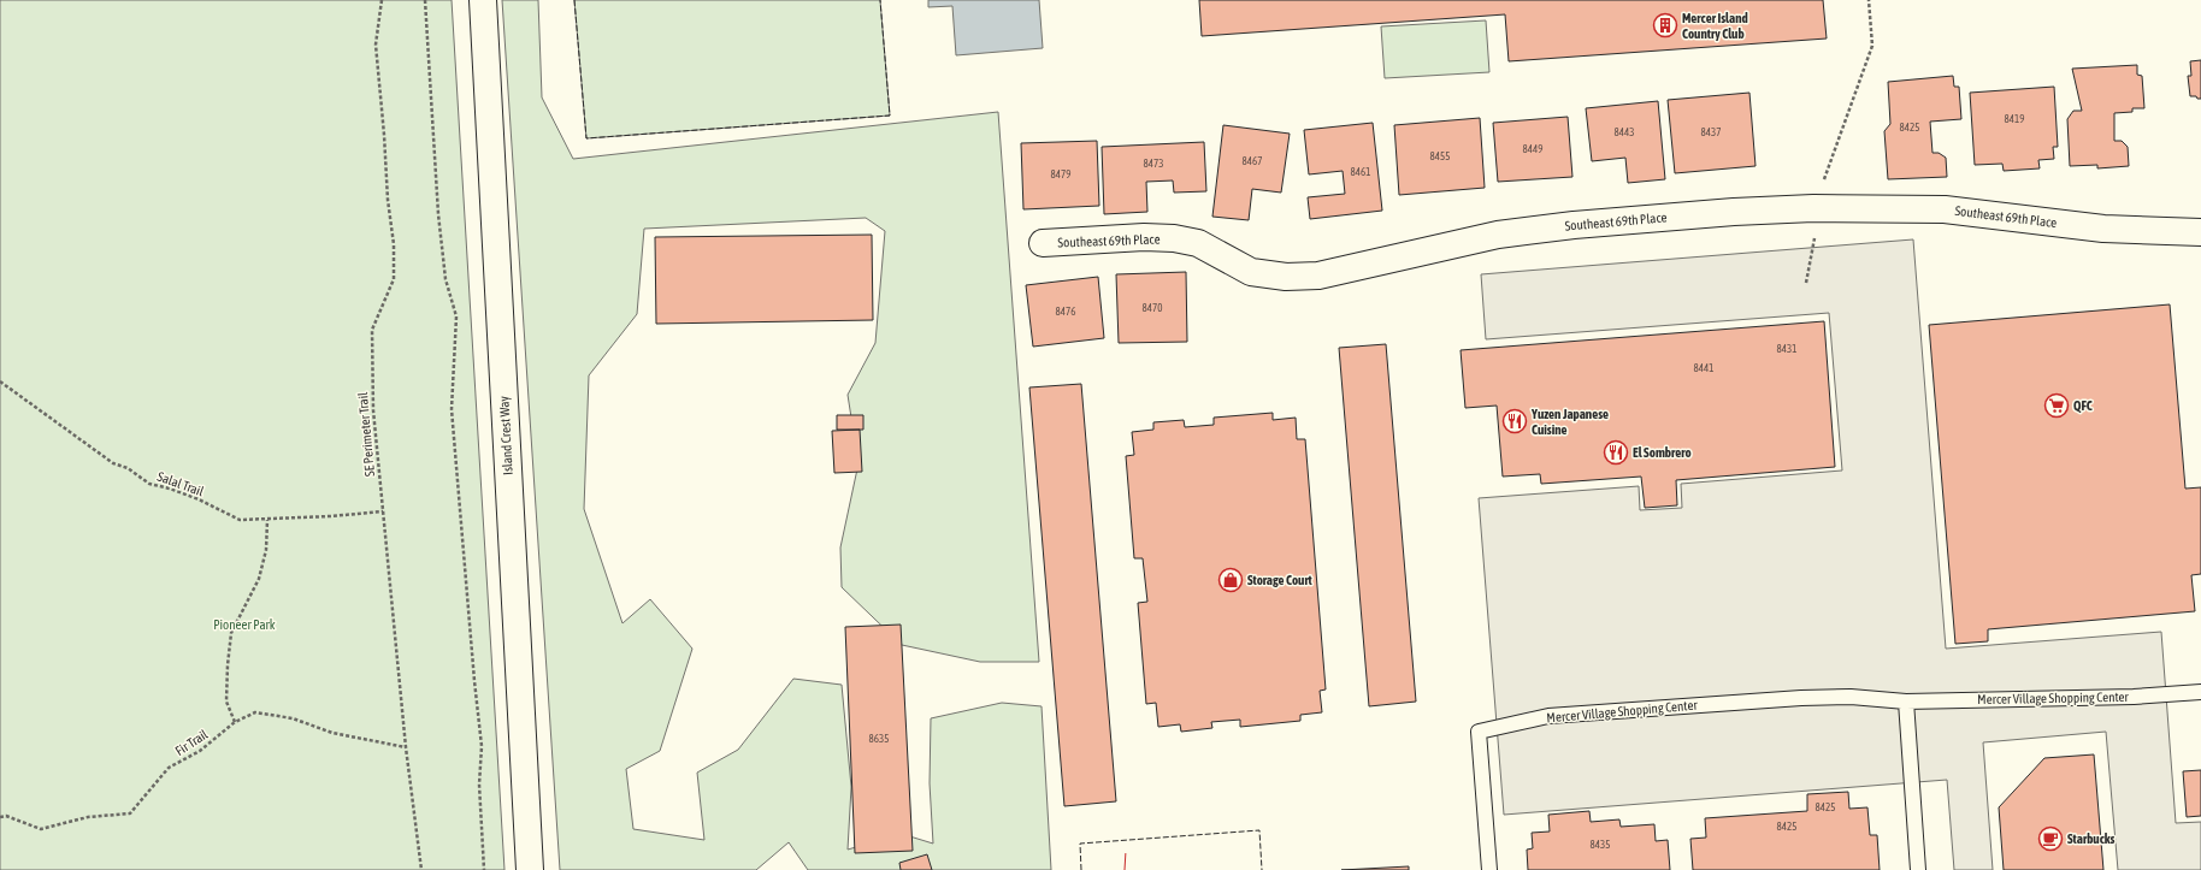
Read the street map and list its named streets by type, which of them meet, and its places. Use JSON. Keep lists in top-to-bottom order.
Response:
{
  "streets": {
    "street": ["Southeast 69th Place", "Island Crest Way"],
    "lane": ["Mercer Village Shopping Center"],
    "path": ["SE Perimeter Trail", "Salal Trail", "Fir Trail"]
  },
  "crossings": [
    ["SE Perimeter Trail", "Salal Trail"],
    ["SE Perimeter Trail", "Fir Trail"]
  ],
  "parks": ["Pioneer Park"],
  "places": {
    "building": ["Mercer Island Country Club"],
    "supermarket": ["QFC"],
    "restaurant": ["Yuzen Japanese Cuisine", "El Sombrero"],
    "shop": ["Storage Court"],
    "cafe": ["Starbucks"]
  },
  "house_numbers": [
    "8419",
    "8425",
    "8443",
    "8437",
    "8449",
    "8455",
    "8467",
    "8473",
    "8461",
    "8479",
    "8470",
    "8476",
    "8431",
    "8441",
    "8635",
    "8425",
    "8425",
    "8435"
  ]
}
